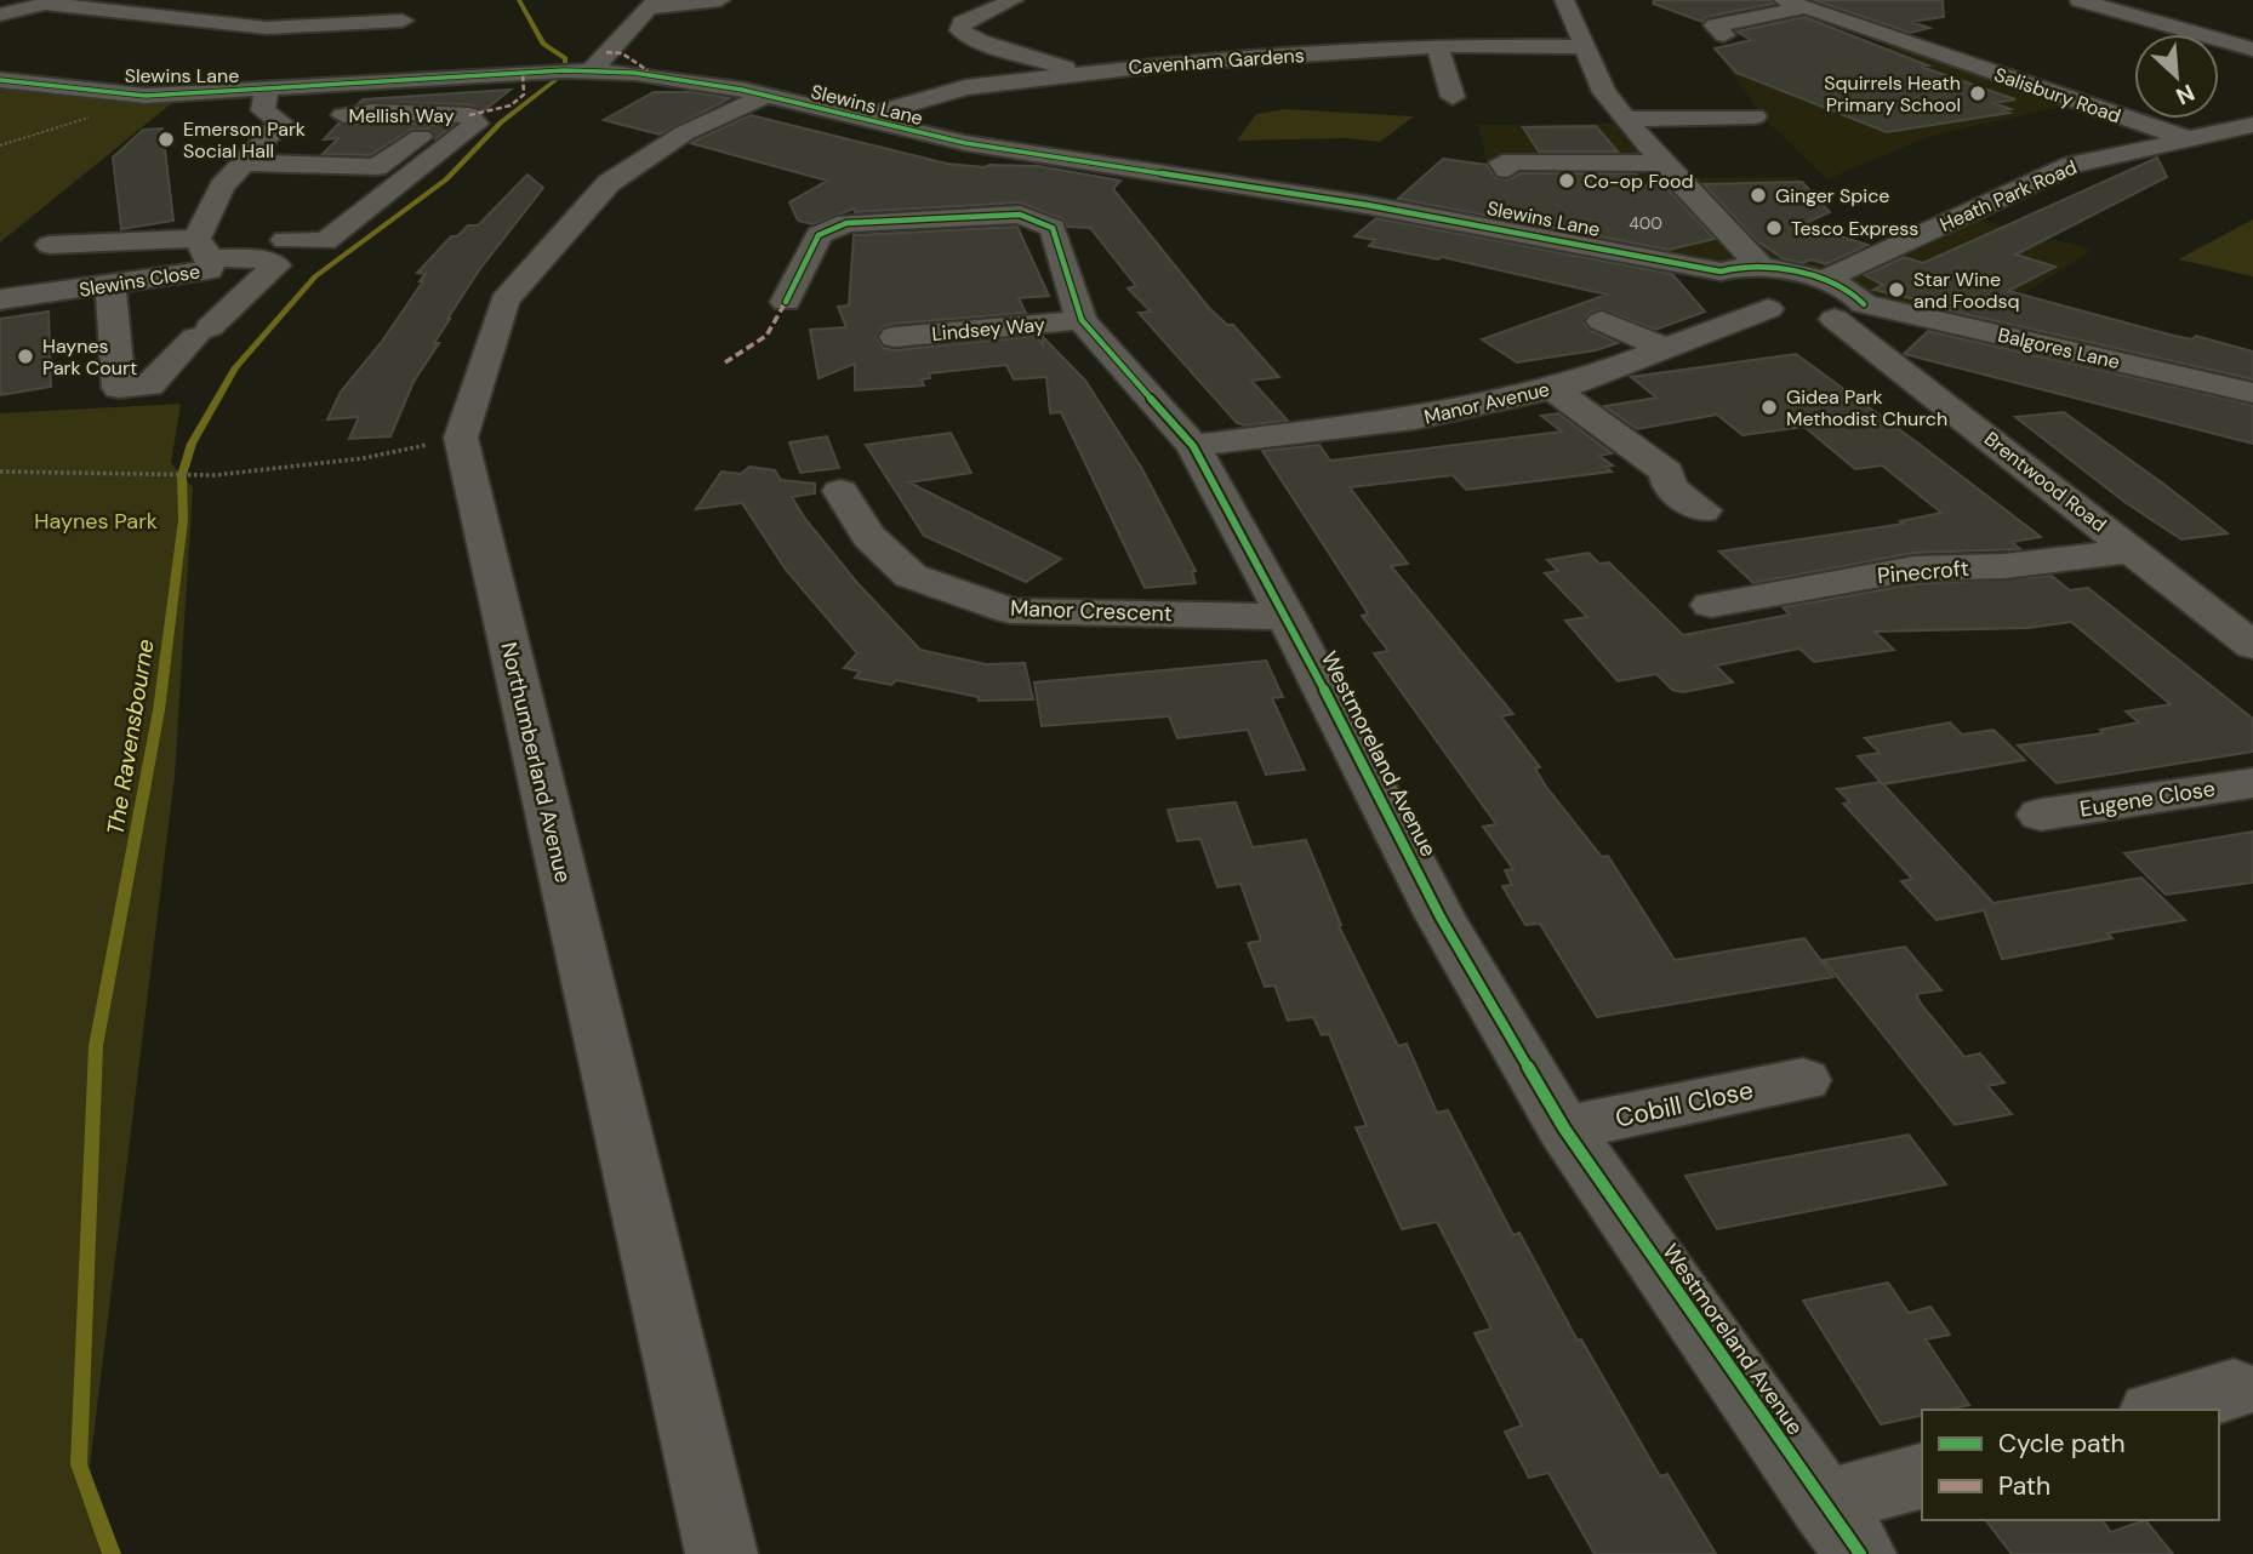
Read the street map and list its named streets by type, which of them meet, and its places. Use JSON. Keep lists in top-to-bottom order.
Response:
{
  "streets": {
    "street": [
      "Cavenham Gardens",
      "Slewins Lane",
      "Salisbury Road",
      "Mellish Way",
      "Heath Park Road",
      "Slewins Close",
      "Lindsey Way",
      "Balgores Lane",
      "Manor Avenue",
      "Brentwood Road",
      "Pinecroft",
      "Manor Crescent",
      "Westmoreland Avenue",
      "Northumberland Avenue",
      "Eugene Close",
      "Cobill Close"
    ]
  },
  "crossings": [
    ["Cavenham Gardens", "Slewins Lane"],
    ["Salisbury Road", "Heath Park Road"],
    ["Mellish Way", "Slewins Close"],
    ["Lindsey Way", "Westmoreland Avenue"],
    ["Balgores Lane", "Manor Avenue"],
    ["Balgores Lane", "Brentwood Road"],
    ["Manor Avenue", "Brentwood Road"],
    ["Manor Avenue", "Westmoreland Avenue"],
    ["Brentwood Road", "Pinecroft"],
    ["Manor Crescent", "Westmoreland Avenue"],
    ["Westmoreland Avenue", "Cobill Close"]
  ],
  "water": ["The Ravensbourne"],
  "parks": ["Haynes Park"],
  "places": [
    "Squirrels Heath Primary School",
    "Emerson Park Social Hall",
    "Co-op Food",
    "Ginger Spice",
    "Tesco Express",
    "Star Wine and Foodsq",
    "Haynes Park Court",
    "Gidea Park Methodist Church"
  ],
  "house_numbers": ["400"],
  "legend": ["Cycle path", "Path"],
  "north": "bottom right"
}
